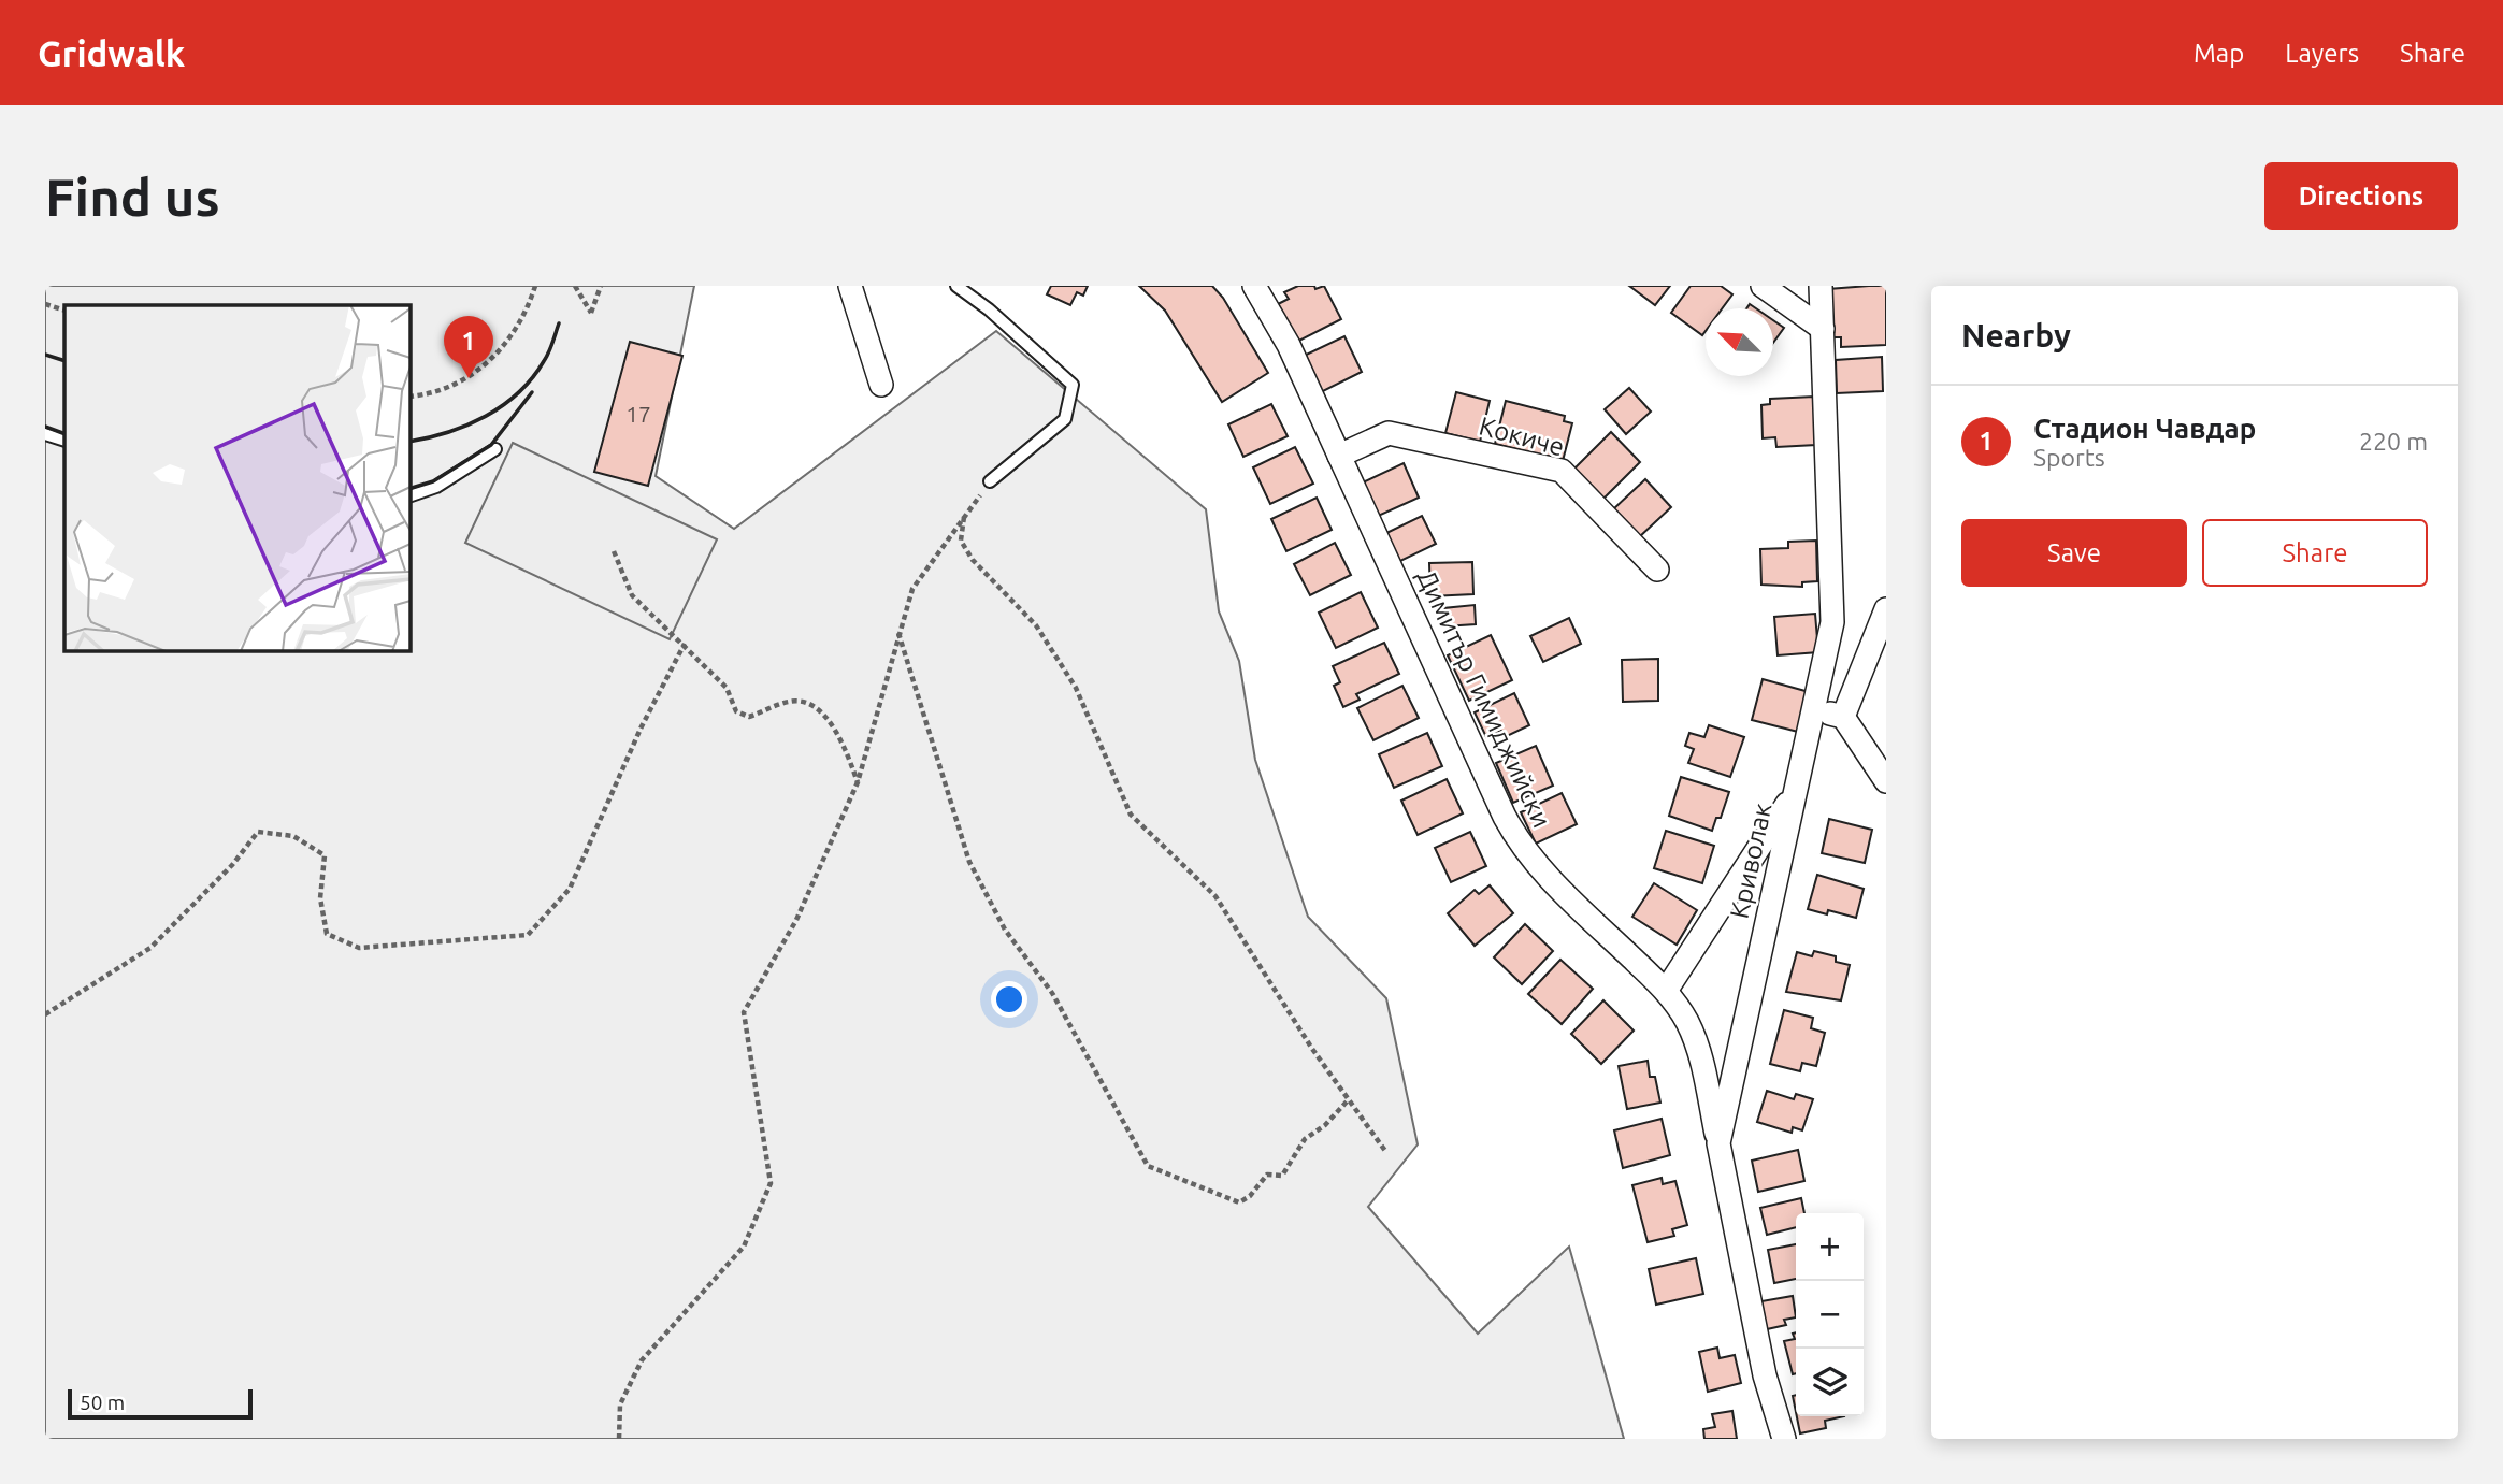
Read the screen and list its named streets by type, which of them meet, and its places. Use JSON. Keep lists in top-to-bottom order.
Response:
{
  "streets": {
    "street": ["Кокиче", "Димитър Гимиджийски", "Криволак"]
  },
  "crossings": [
    ["Кокиче", "Димитър Гимиджийски"],
    ["Димитър Гимиджийски", "Криволак"]
  ],
  "house_numbers": ["17"],
  "scale_bar": "50 m",
  "north": "top left",
  "page": {
    "header": "Gridwalk",
    "nav": ["Map", "Layers", "Share"],
    "buttons": [
      "Directions",
      ["Save", "Share"]
    ],
    "title": "Find us",
    "heading": "Nearby",
    "pins": "1",
    "list": [
      {
        "mark": "1",
        "name": "Стадион Чавдар",
        "note": "Sports",
        "value": "220 m"
      }
    ],
    "map_buttons": ["+", "−"],
    "scale": "50 m"
  }
}
